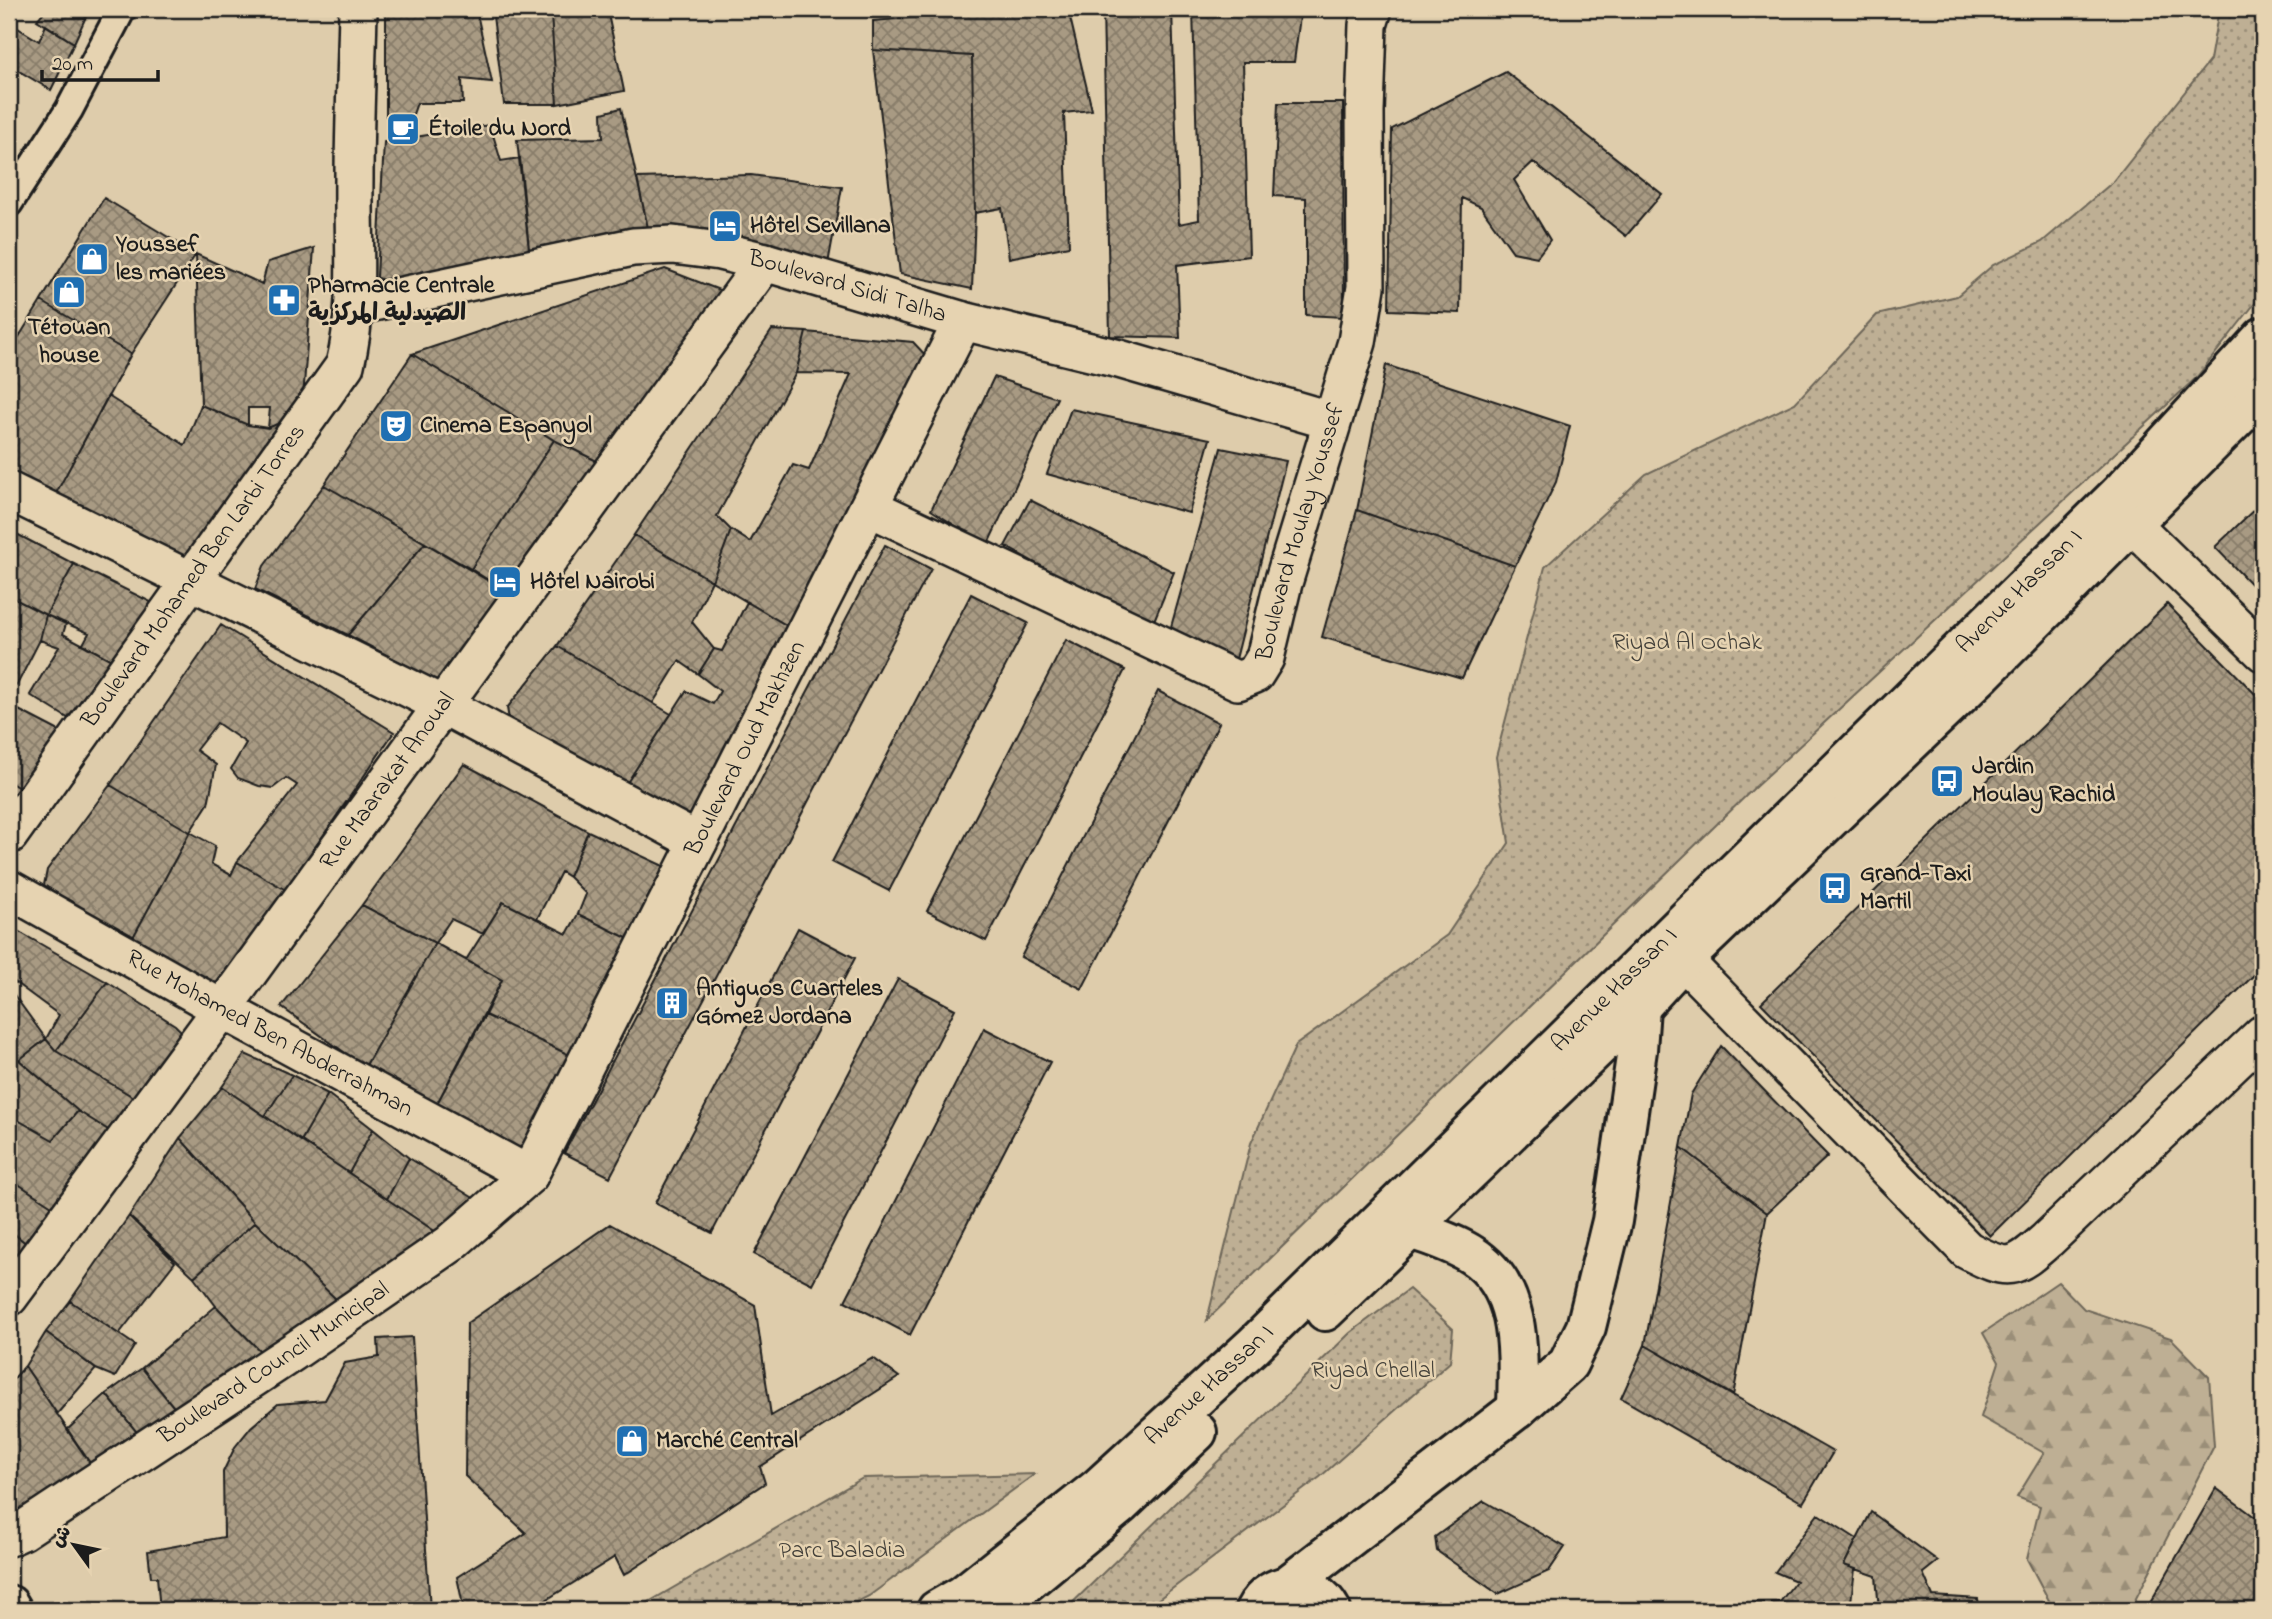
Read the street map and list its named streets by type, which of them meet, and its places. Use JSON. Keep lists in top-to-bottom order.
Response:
{
  "streets": {
    "main road": ["Avenue Hassan I"],
    "street": [
      "Boulevard Sidi Talha",
      "Boulevard Moulay Youssef",
      "Boulevard Mohamed Ben Larbi Torres",
      "Boulevard Oud Makhzen",
      "Rue Maarakat Anoual",
      "Rue Mohamed Ben Abderrahman",
      "Boulevard Council Municipal"
    ]
  },
  "crossings": [
    ["Boulevard Sidi Talha", "Boulevard Moulay Youssef"],
    ["Boulevard Sidi Talha", "Boulevard Mohamed Ben Larbi Torres"],
    ["Boulevard Sidi Talha", "Boulevard Oud Makhzen"],
    ["Boulevard Sidi Talha", "Rue Maarakat Anoual"],
    ["Boulevard Moulay Youssef", "Boulevard Oud Makhzen"],
    ["Boulevard Oud Makhzen", "Rue Mohamed Ben Abderrahman"],
    ["Boulevard Oud Makhzen", "Boulevard Council Municipal"],
    ["Rue Maarakat Anoual", "Rue Mohamed Ben Abderrahman"],
    ["Rue Mohamed Ben Abderrahman", "Boulevard Council Municipal"]
  ],
  "parks": ["Riyad Al Ochak", "Riyad Chellal", "Parc Baladia"],
  "places": {
    "cafe": ["Étoile du Nord"],
    "hotel": ["Hôtel Sevillana", "Hôtel Nairobi"],
    "shop": ["Youssef les mariées", "Tétouan house", "Marché Central"],
    "pharmacy": ["Pharmacie Centrale الصيدلية المركزية"],
    "theatre": ["Cinema Espanyol"],
    "bus stop": ["Jardin Moulay Rachid", "Grand-Taxi Martil"],
    "building": ["Antiguos Cuarteles Gómez Jordana"]
  },
  "scale_bar": "20 m",
  "north": "top left"
}
